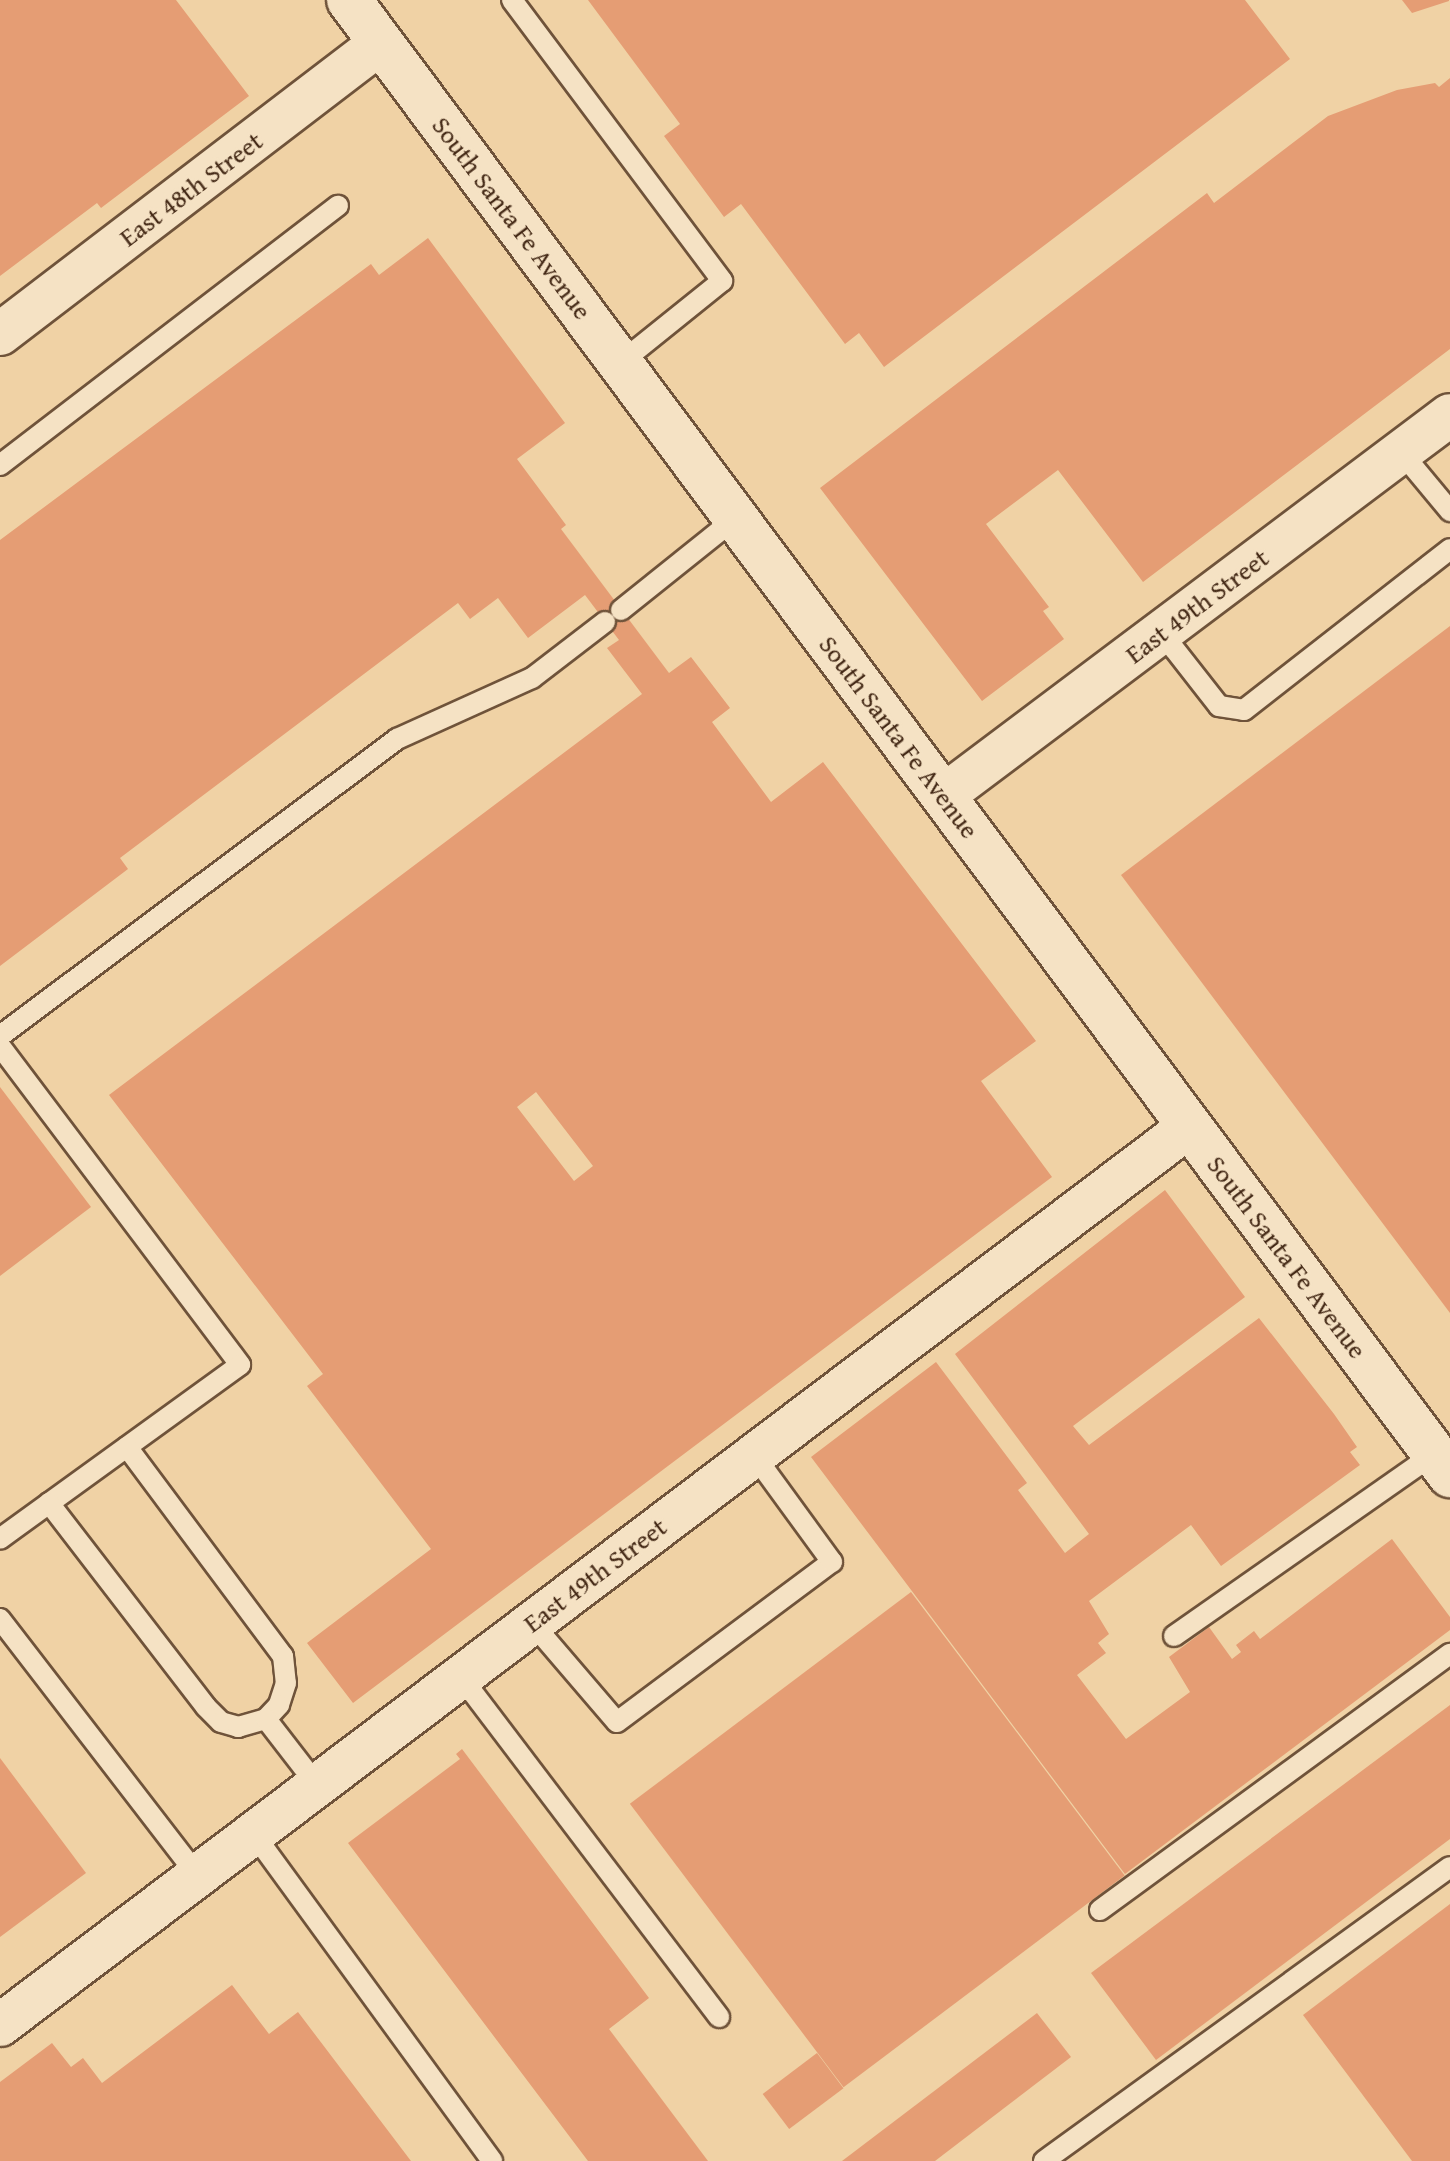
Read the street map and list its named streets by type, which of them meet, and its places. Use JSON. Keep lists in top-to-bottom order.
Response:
{
  "streets": {
    "main road": ["South Santa Fe Avenue"],
    "street": ["East 48th Street", "East 49th Street"]
  },
  "crossings": [
    ["East 48th Street", "South Santa Fe Avenue"],
    ["South Santa Fe Avenue", "East 49th Street"]
  ]
}
